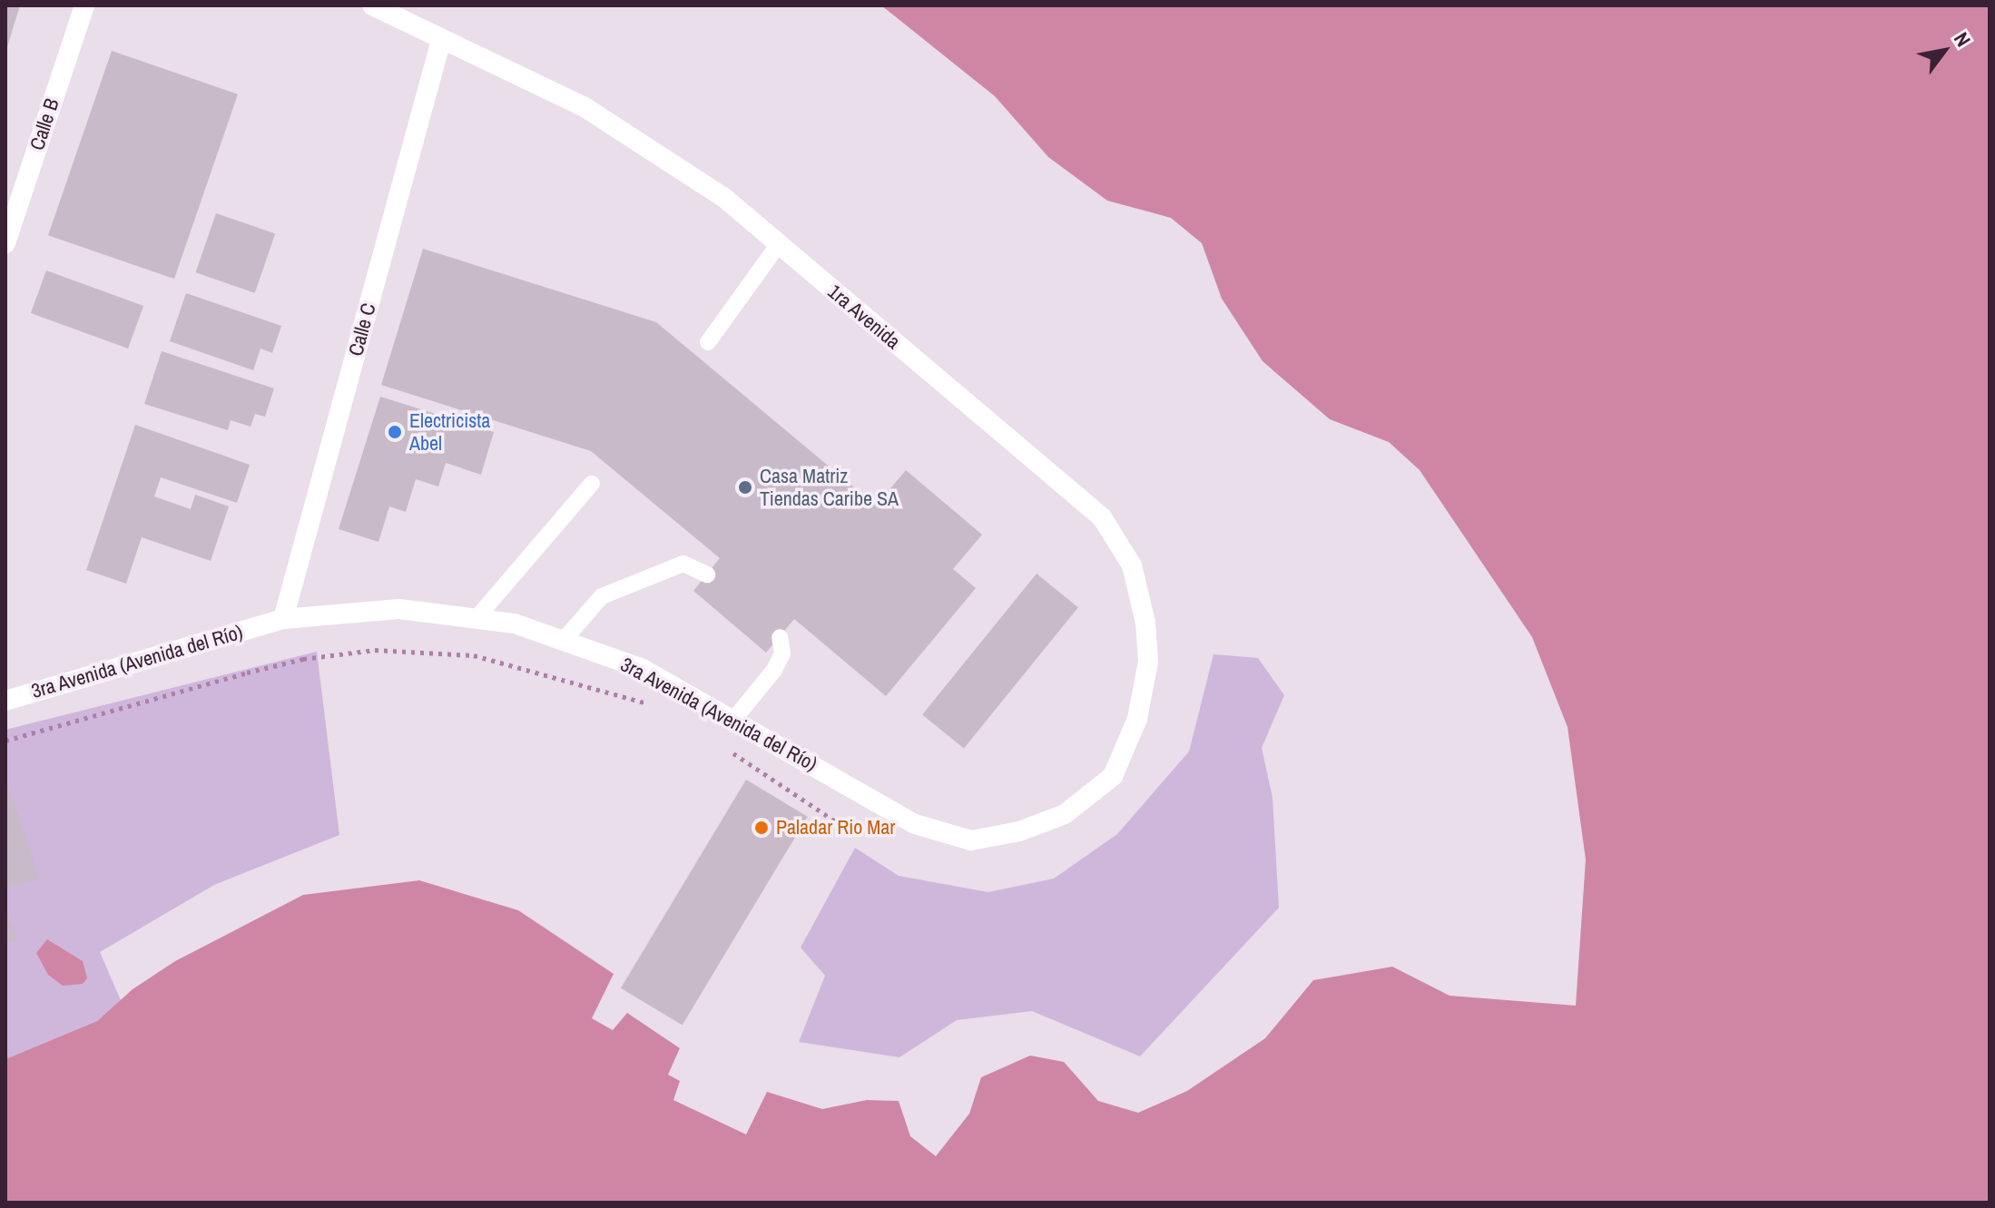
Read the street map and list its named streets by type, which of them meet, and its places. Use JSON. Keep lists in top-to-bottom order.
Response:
{
  "streets": {
    "street": [
      "Calle B",
      "1ra Avenida",
      "Calle C",
      "3ra Avenida (Avenida del Río)"
    ]
  },
  "crossings": [
    ["1ra Avenida", "Calle C"],
    ["1ra Avenida", "3ra Avenida (Avenida del Río)"],
    ["Calle C", "3ra Avenida (Avenida del Río)"]
  ],
  "places": ["Electricista Abel", "Casa Matriz Tiendas Caribe SA", "Paladar Rio Mar"],
  "north": "top right"
}
